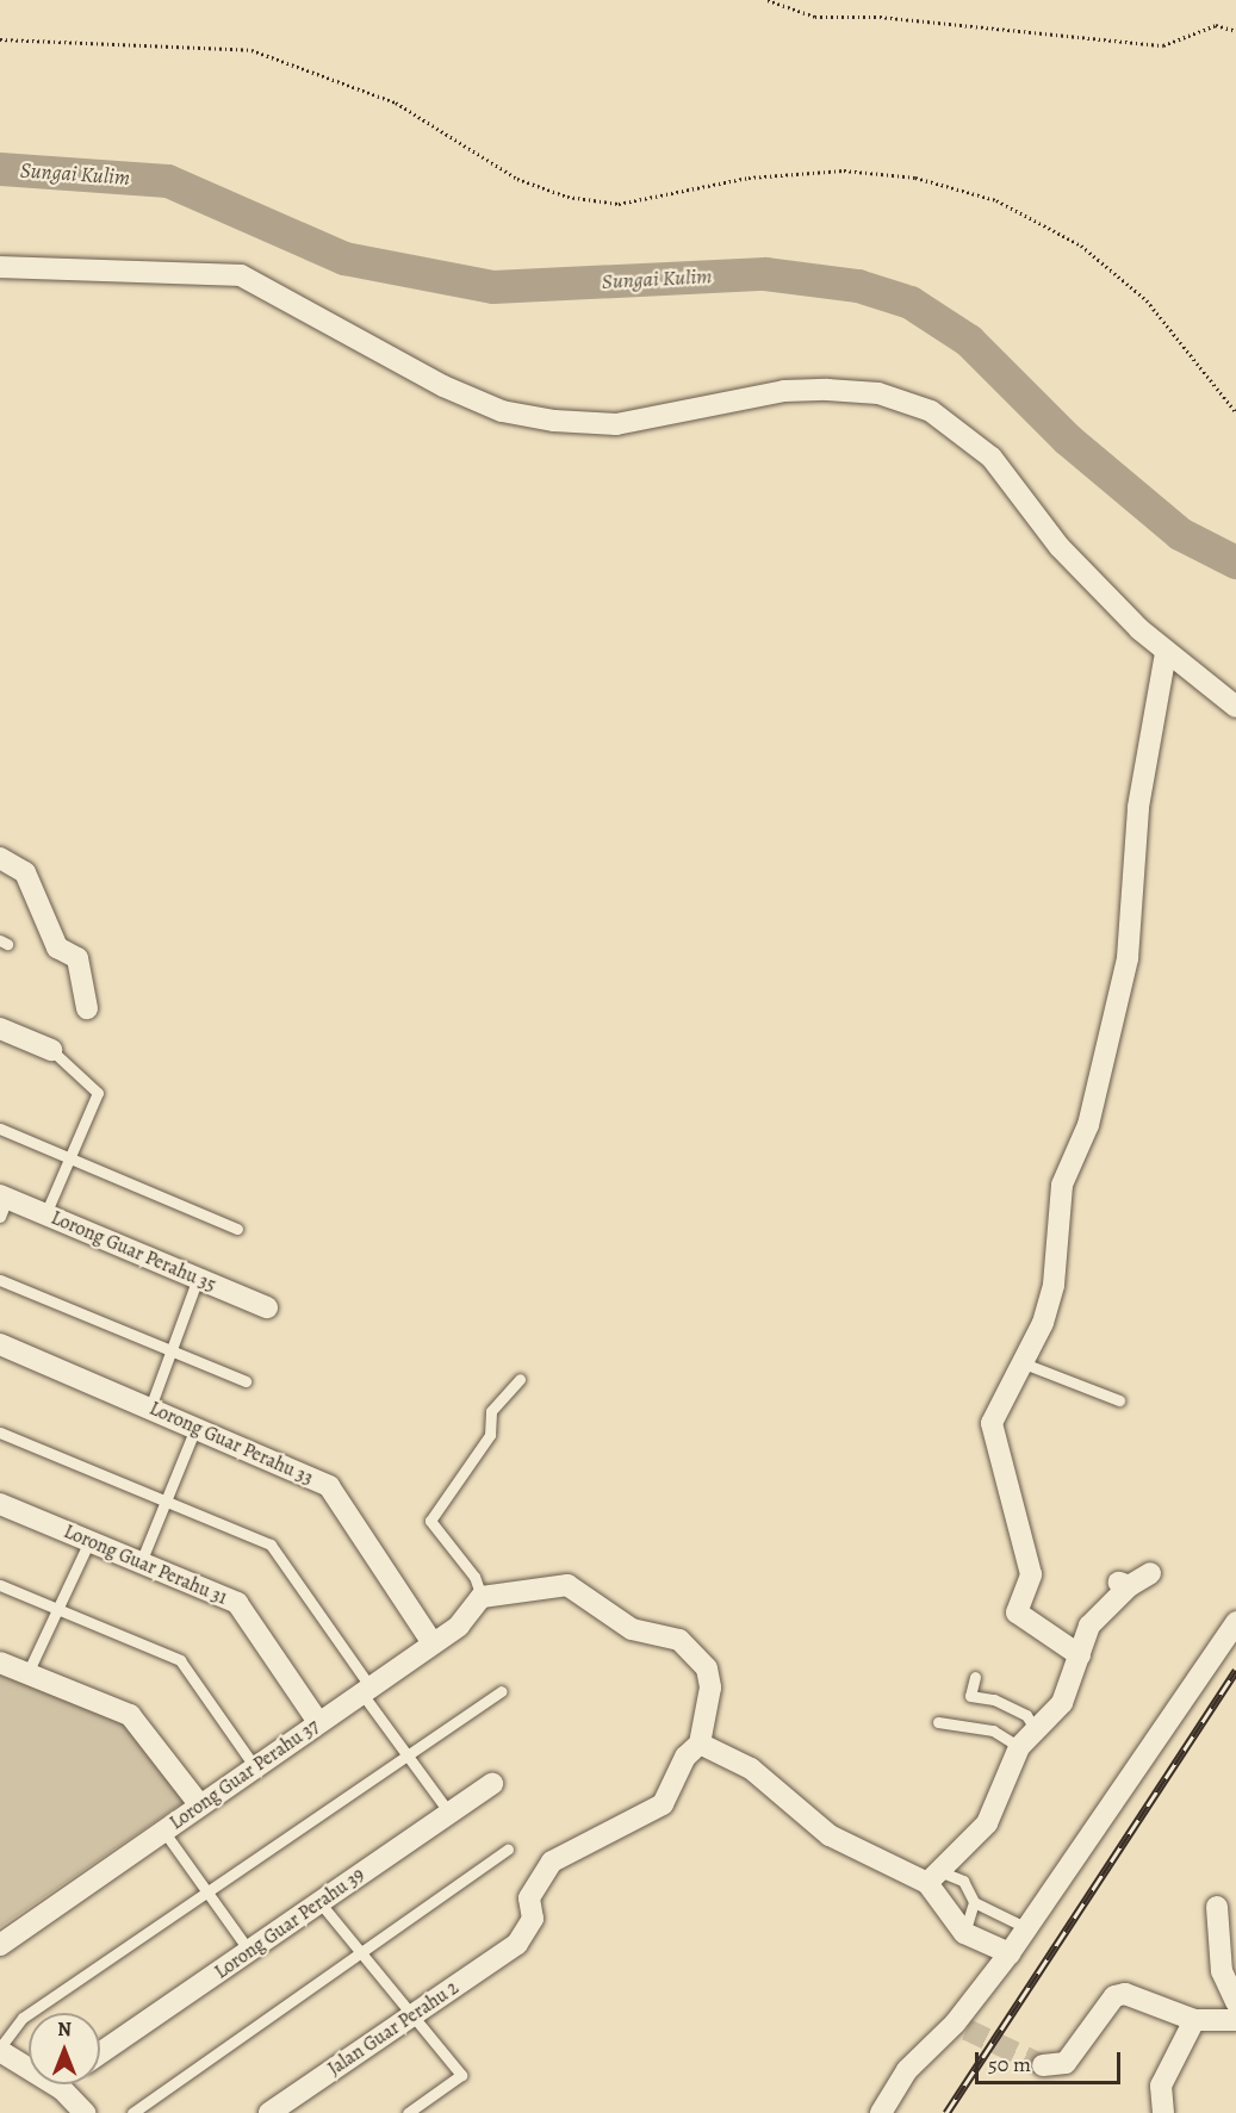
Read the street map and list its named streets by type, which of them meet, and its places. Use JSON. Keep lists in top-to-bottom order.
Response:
{
  "streets": {
    "street": [
      "Lorong Guar Perahu 35",
      "Lorong Guar Perahu 33",
      "Lorong Guar Perahu 31",
      "Lorong Guar Perahu 37",
      "Lorong Guar Perahu 39",
      "Jalan Guar Perahu 2"
    ]
  },
  "crossings": [
    ["Lorong Guar Perahu 33", "Lorong Guar Perahu 37"],
    ["Lorong Guar Perahu 31", "Lorong Guar Perahu 37"]
  ],
  "water": ["Sungai Kulim"],
  "scale_bar": "50 m",
  "north": "top"
}
